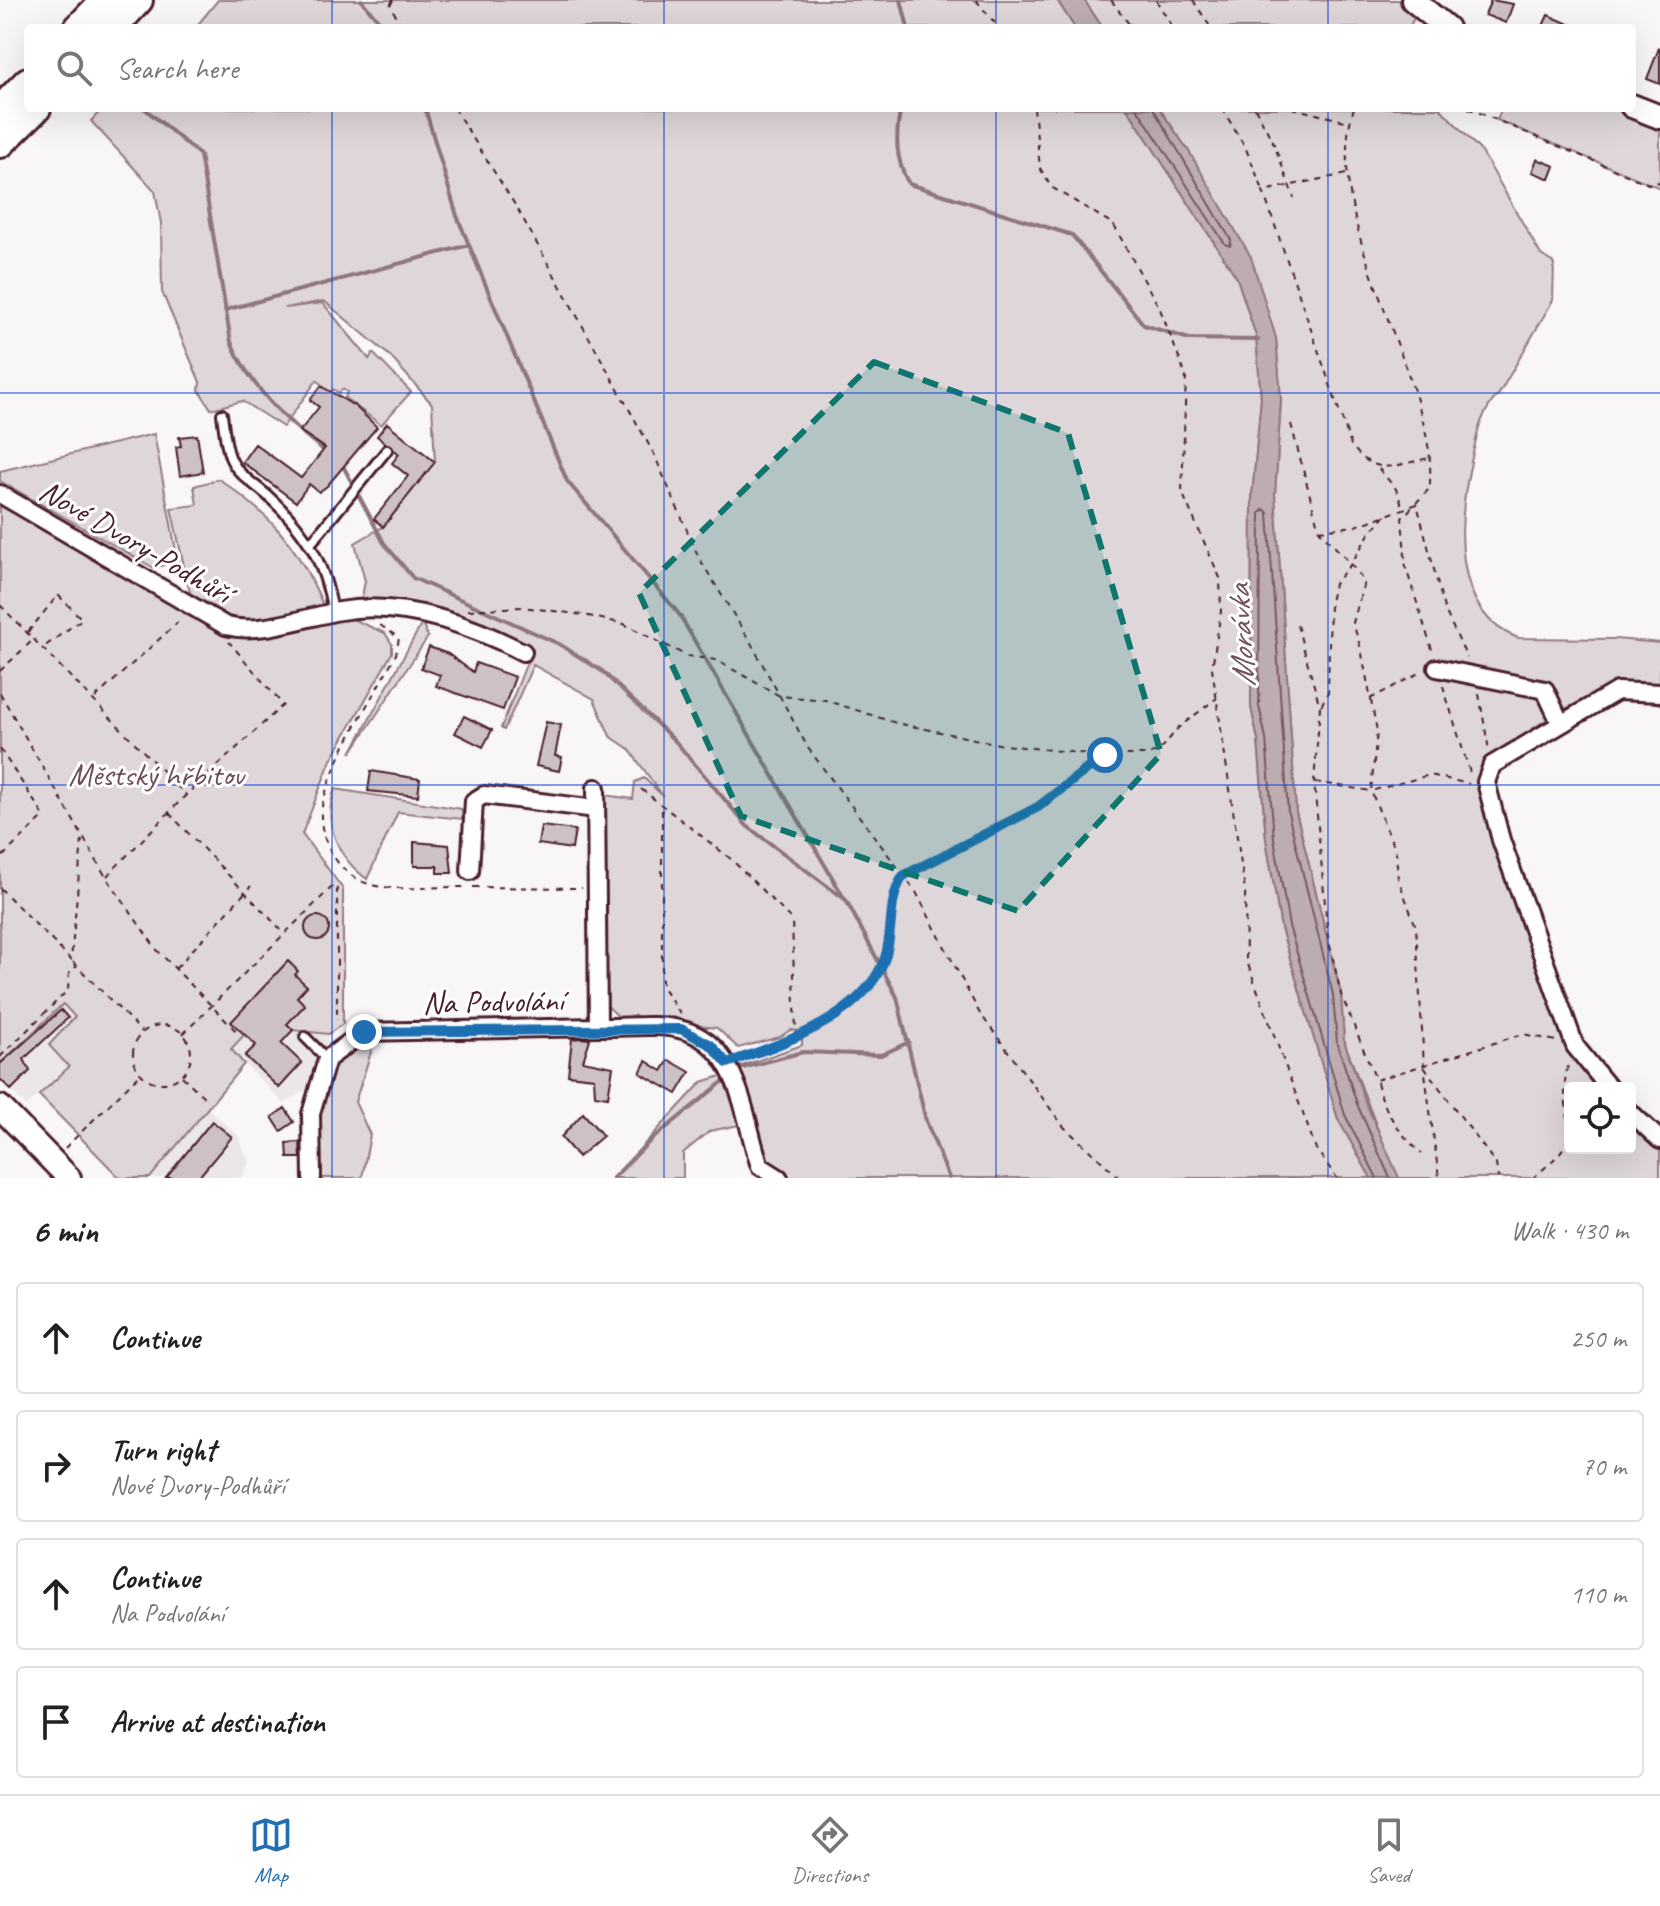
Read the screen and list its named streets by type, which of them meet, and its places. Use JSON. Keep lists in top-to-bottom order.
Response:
{
  "streets": {
    "street": ["Nové Dvory-Podhůří", "Na Podvolání"]
  },
  "water": ["Morávka"],
  "parks": ["Městský hřbitov"],
  "page": {
    "search": "Search here",
    "heading": ["6 min", "Walk · 430 m"],
    "list": [
      ["Continue", "250 m"],
      ["Turn right", "Nové Dvory-Podhůří", "70 m"],
      ["Continue", "Na Podvolání", "110 m"],
      "Arrive at destination"
    ],
    "nav": ["Map", "Directions", "Saved"]
  }
}
